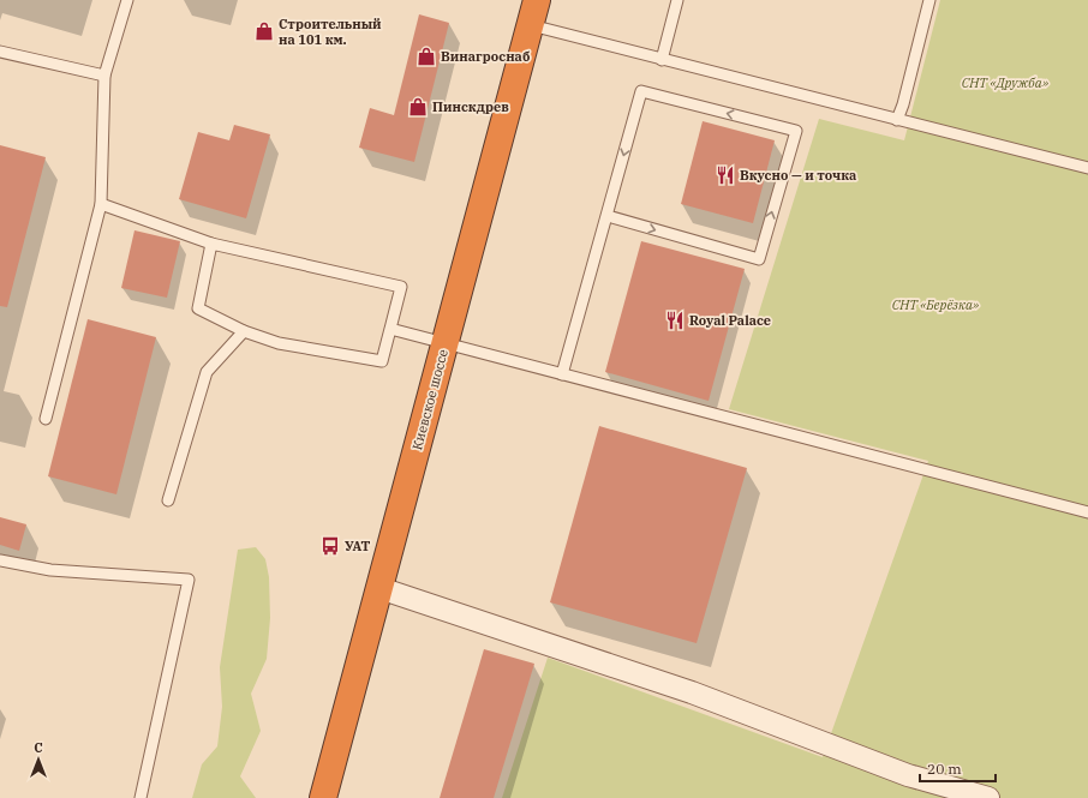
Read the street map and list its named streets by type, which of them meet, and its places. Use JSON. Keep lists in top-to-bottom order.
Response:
{
  "streets": {
    "highway": ["Киевское шоссе"]
  },
  "parks": ["СНТ «Дружба»", "СНТ «Берёзка»"],
  "places": {
    "shop": ["Строительный на 101 км.", "Винагроснаб", "Пинскдрев"],
    "restaurant": ["Вкусно — и точка", "Royal Palace"],
    "bus stop": ["УАТ"]
  },
  "scale_bar": "20 m",
  "north": "top"
}
